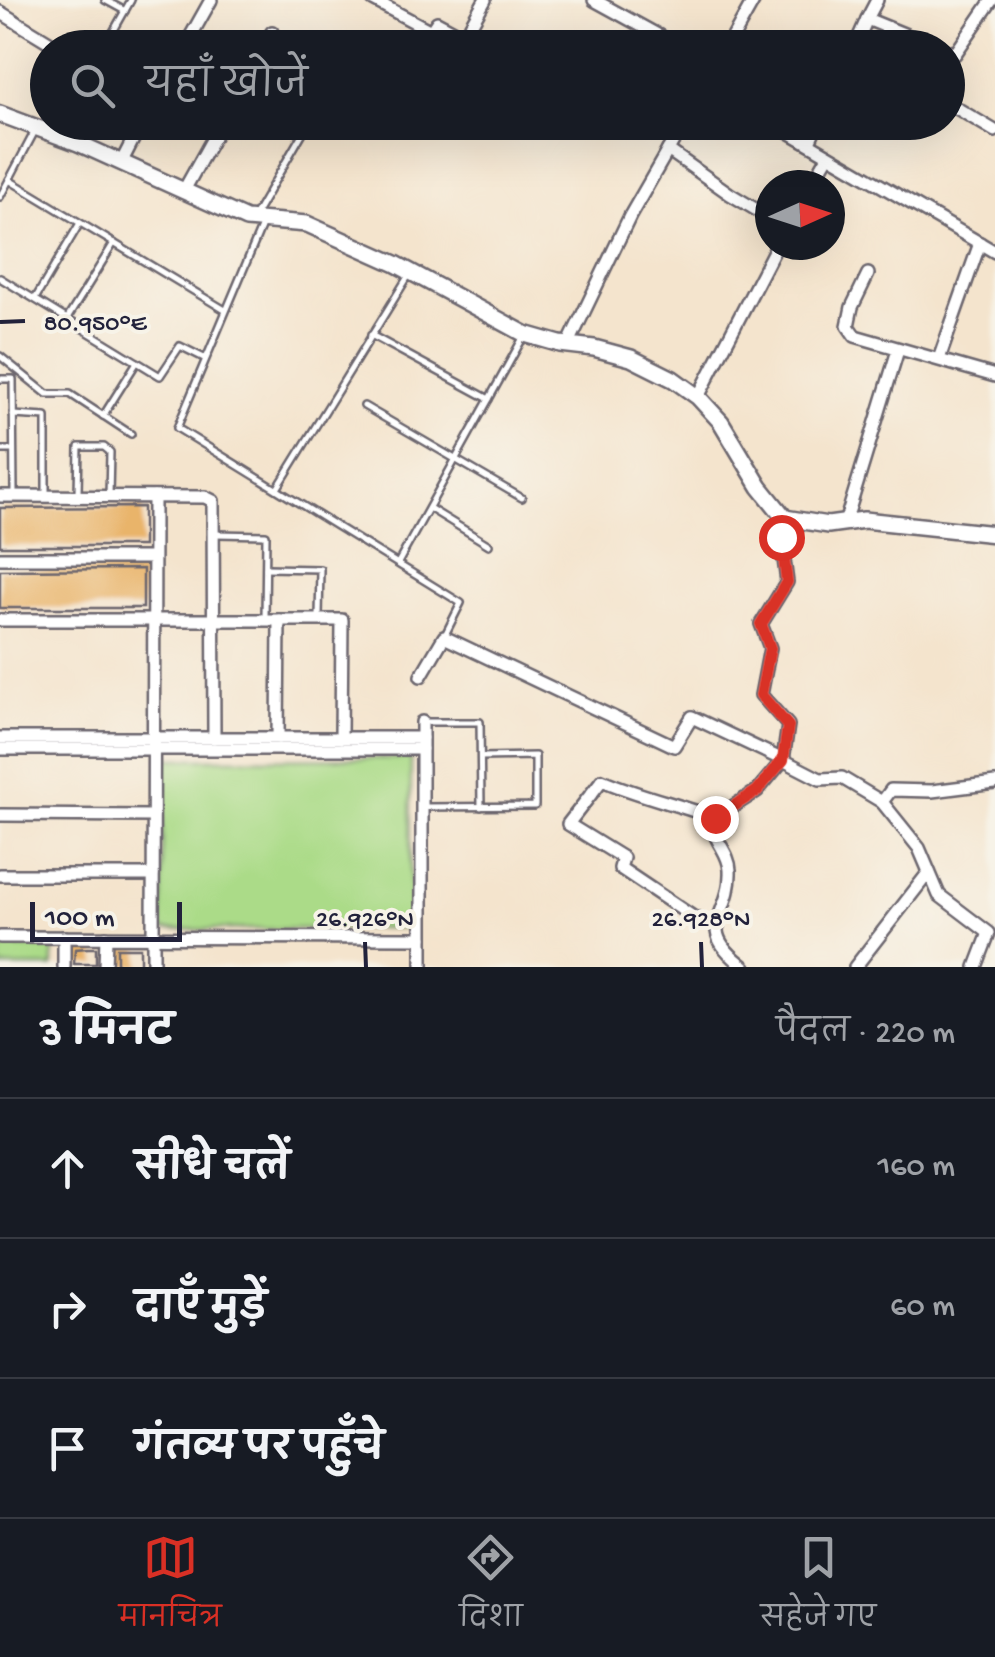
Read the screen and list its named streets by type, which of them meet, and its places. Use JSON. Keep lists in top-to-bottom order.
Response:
{
  "scale_bar": "100 m",
  "north": "right",
  "page": {
    "search": "यहाँ खोजें",
    "scale": "100 m",
    "heading": ["3 मिनट", "पैदल · 220 m"],
    "list": [
      ["सीधे चलें", "160 m"],
      ["दाएँ मुड़ें", "60 m"],
      "गंतव्य पर पहुँचे"
    ],
    "nav": ["मानचित्र", "दिशा", "सहेजे गए"]
  },
  "coordinates": ["80.950°E", "26.926°N", "26.928°N"]
}
